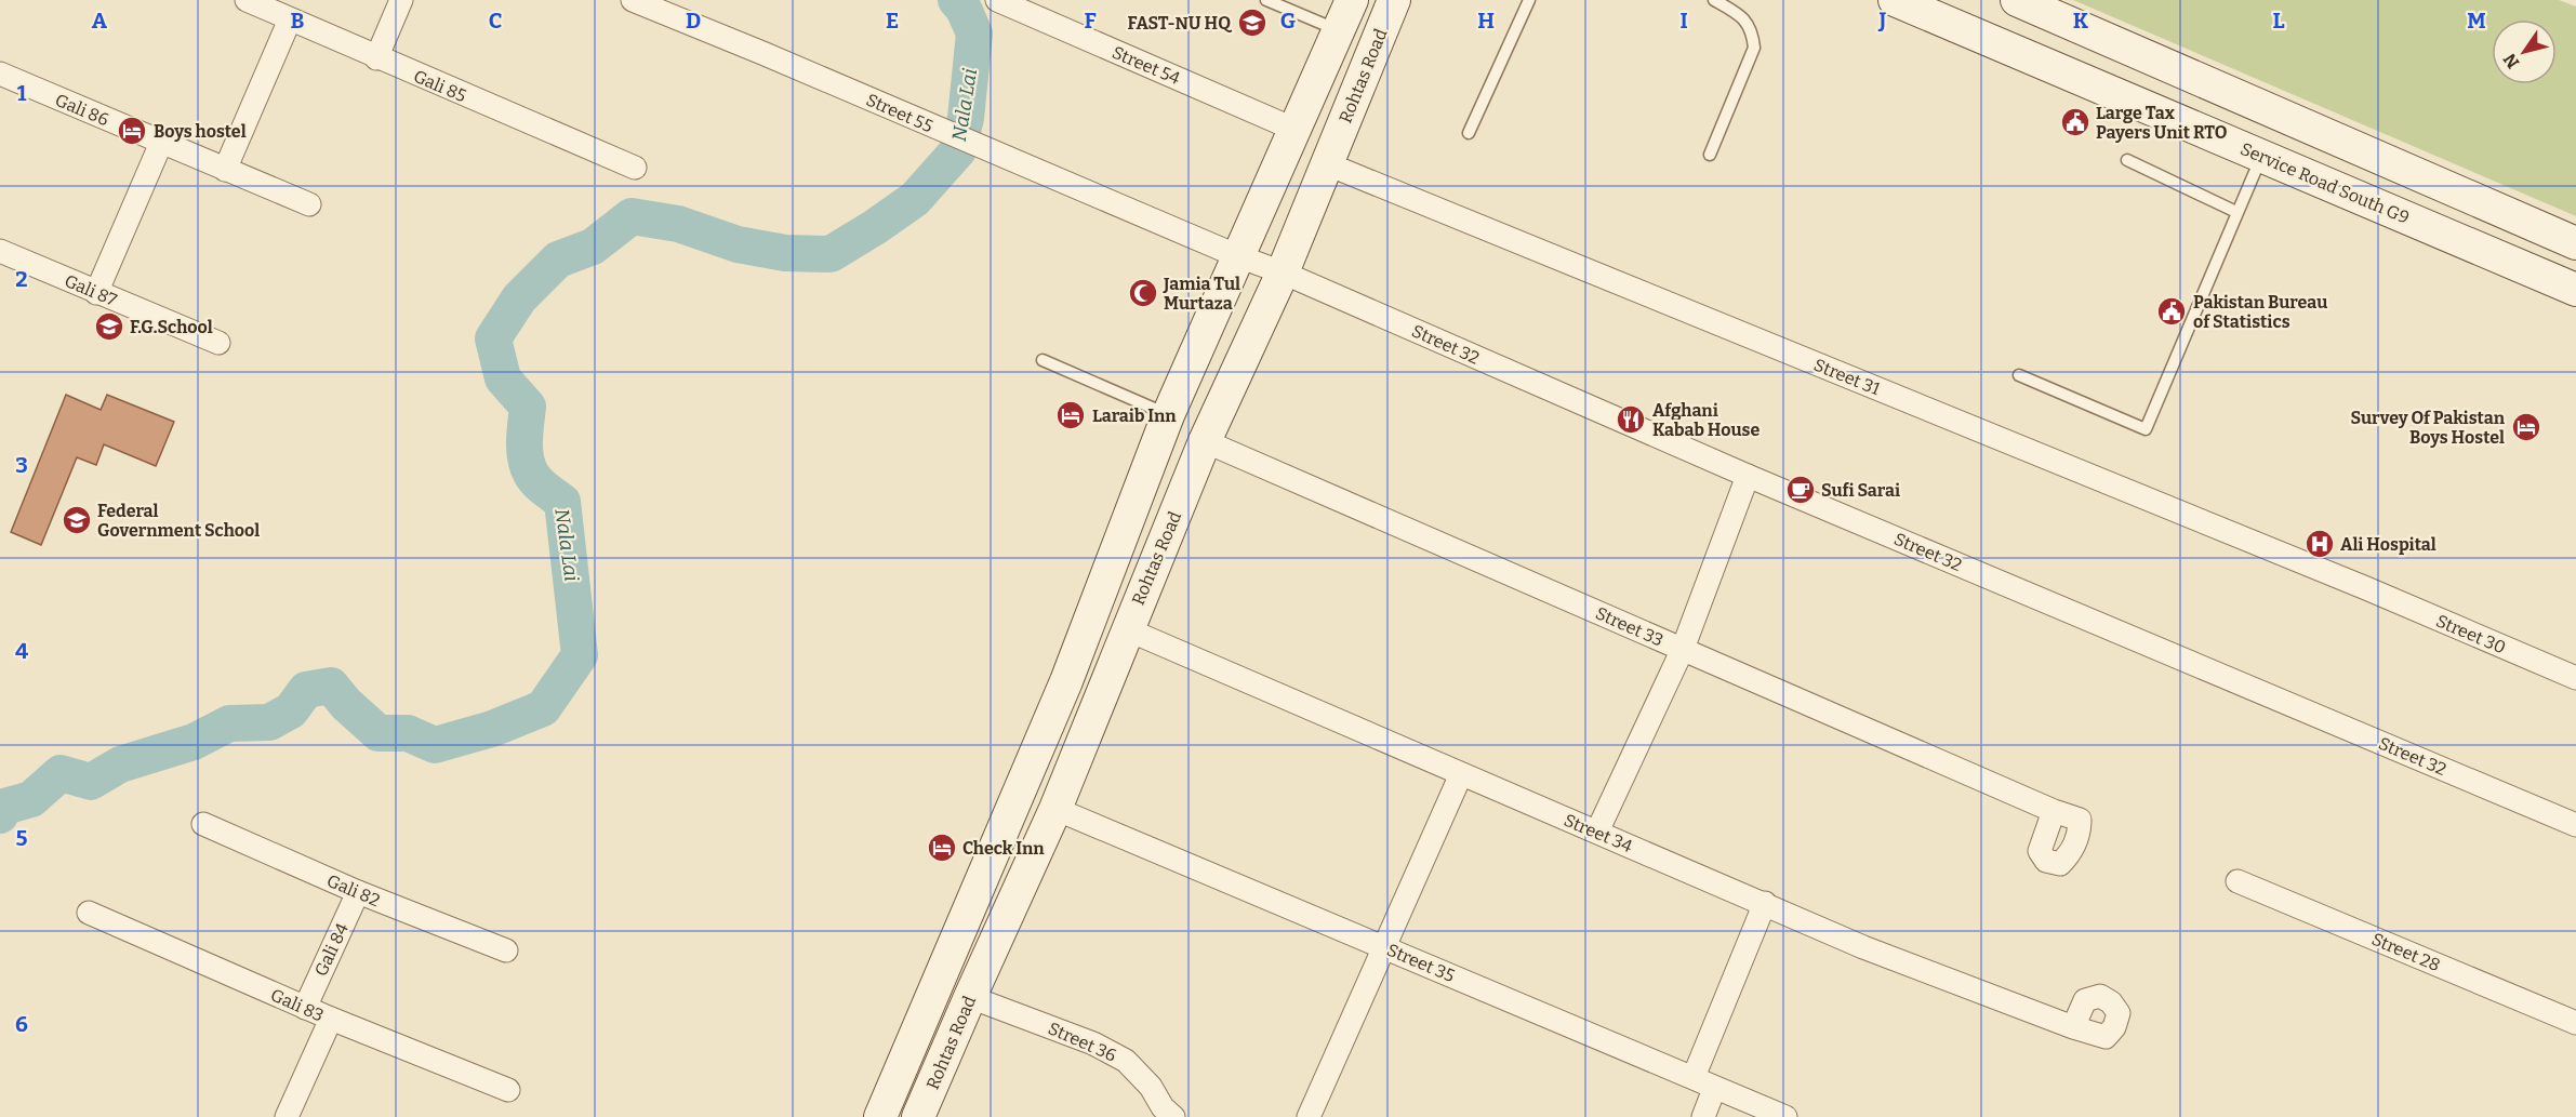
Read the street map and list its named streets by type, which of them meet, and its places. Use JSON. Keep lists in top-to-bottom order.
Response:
{
  "streets": {
    "main road": ["Rohtas Road", "Service Road South G9"],
    "street": [
      "Street 54",
      "Gali 85",
      "Gali 86",
      "Street 55",
      "Gali 87",
      "Street 32",
      "Street 31",
      "Street 33",
      "Street 30",
      "Street 34",
      "Gali 82",
      "Gali 84",
      "Street 28",
      "Street 35",
      "Gali 83",
      "Street 36"
    ]
  },
  "crossings": [
    ["Street 54", "Rohtas Road"],
    ["Rohtas Road", "Street 55"],
    ["Rohtas Road", "Street 32"],
    ["Rohtas Road", "Street 31"],
    ["Rohtas Road", "Street 33"],
    ["Rohtas Road", "Street 34"],
    ["Rohtas Road", "Street 35"],
    ["Rohtas Road", "Street 36"],
    ["Street 55", "Street 32"],
    ["Street 31", "Street 30"],
    ["Gali 82", "Gali 84"],
    ["Gali 84", "Gali 83"]
  ],
  "water": ["Nala Lai"],
  "places": {
    "school or university": ["FAST-NU HQ", "F.G.School", "Federal Government School"],
    "public building": ["Large Tax Payers Unit RTO", "Pakistan Bureau of Statistics"],
    "hotel": [
      "Boys hostel",
      "Laraib Inn",
      "Survey Of Pakistan Boys Hostel",
      "Check Inn"
    ],
    "mosque": ["Jamia Tul Murtaza"],
    "restaurant": ["Afghani Kabab House"],
    "cafe": ["Sufi Sarai"],
    "hospital": ["Ali Hospital"]
  },
  "north": "bottom left",
  "grid": {
    "columns": [
      "A",
      "B",
      "C",
      "D",
      "E",
      "F",
      "G",
      "H",
      "I",
      "J",
      "K",
      "L",
      "M"
    ],
    "rows": [
      "1",
      "2",
      "3",
      "4",
      "5",
      "6"
    ]
  }
}
